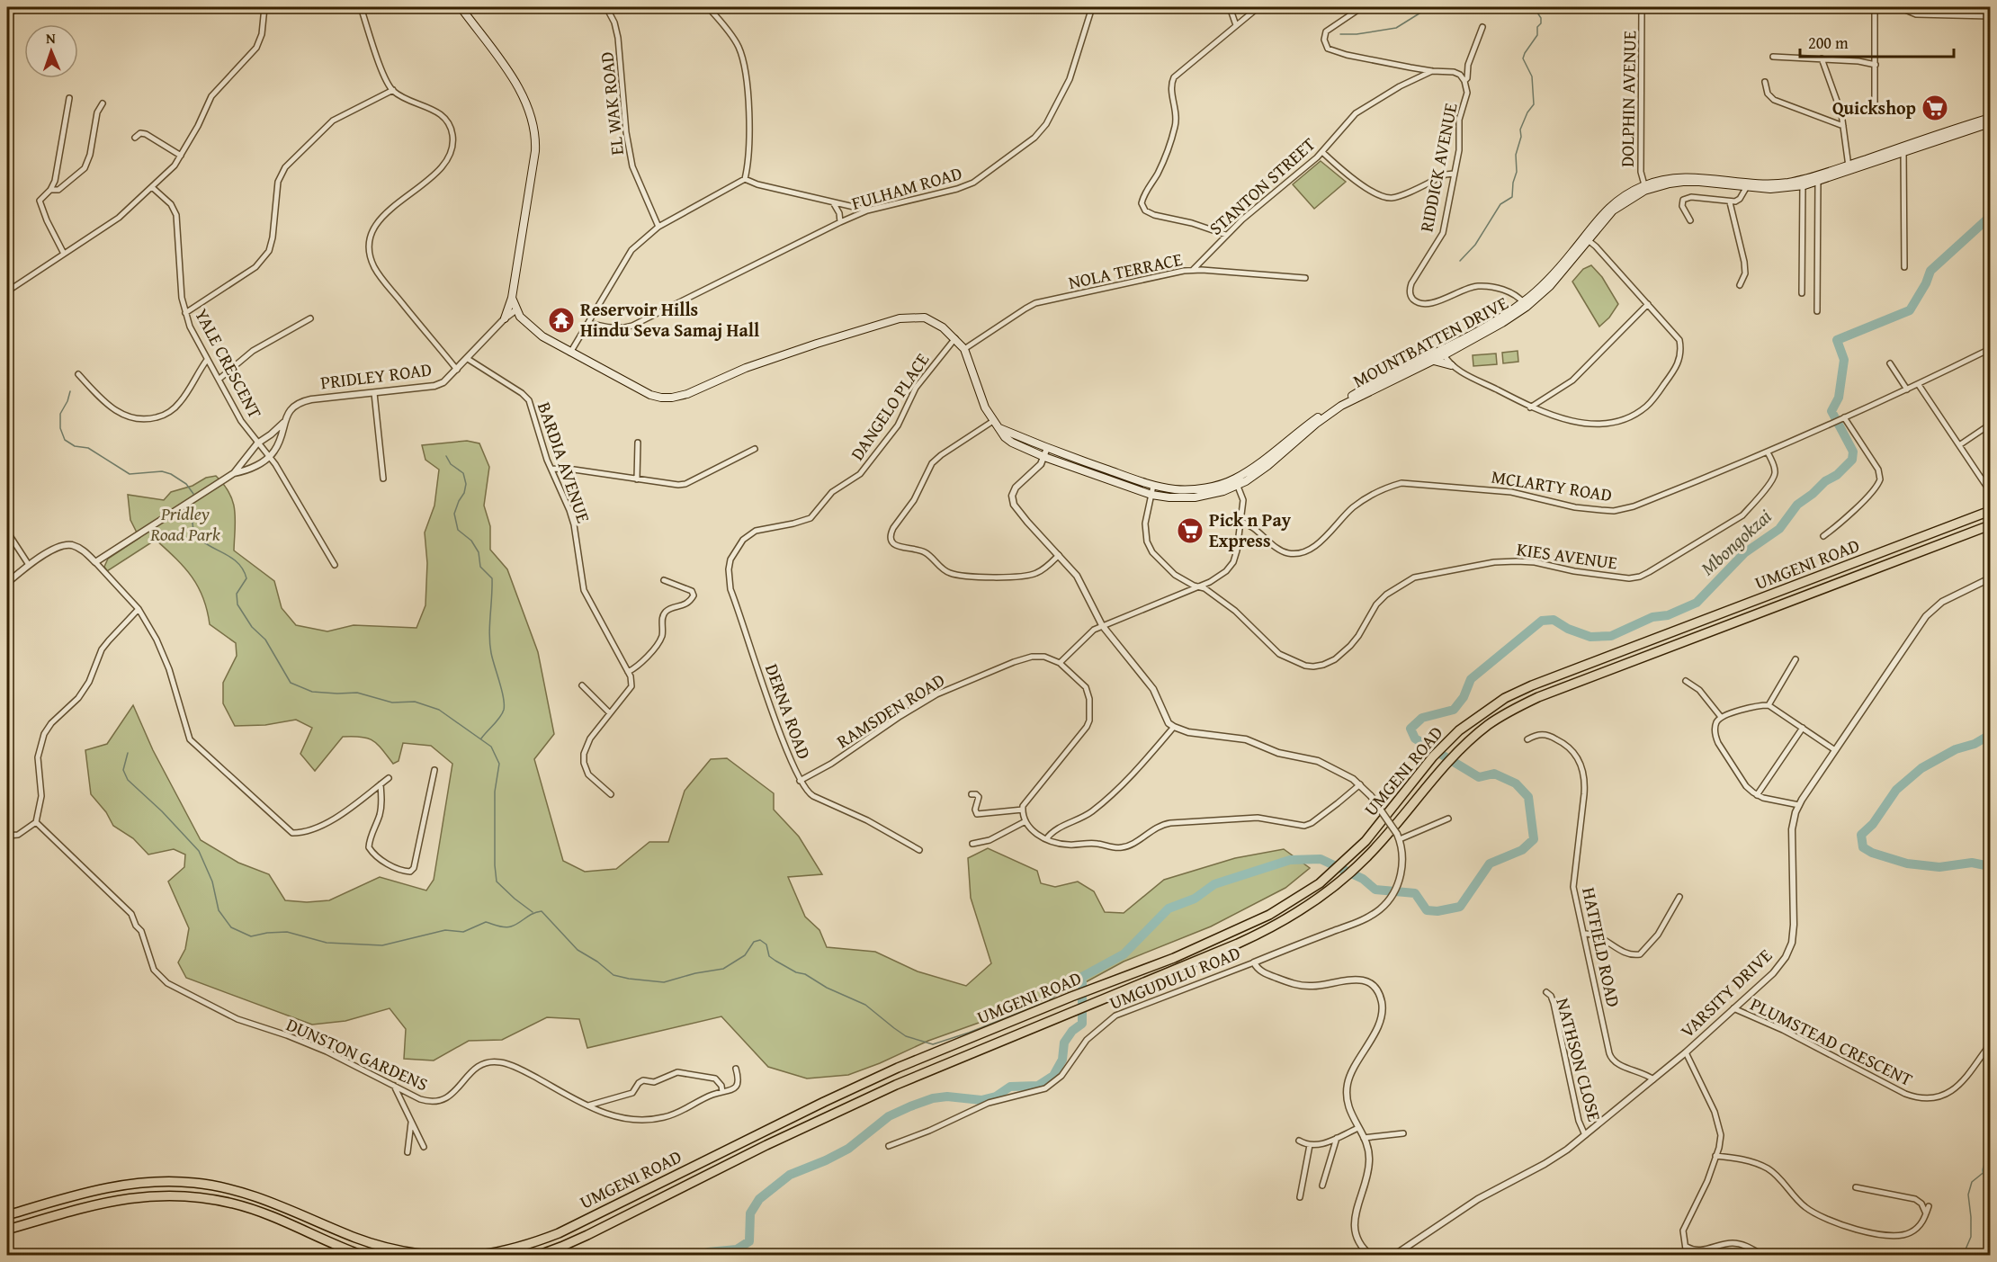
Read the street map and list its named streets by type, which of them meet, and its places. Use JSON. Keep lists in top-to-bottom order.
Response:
{
  "streets": {
    "highway": ["UMGENI ROAD"],
    "main road": ["MOUNTBATTEN DRIVE"],
    "street": [
      "DOLPHIN AVENUE",
      "EL WAK ROAD",
      "RIDDICK AVENUE",
      "STANTON STREET",
      "FULHAM ROAD",
      "NOLA TERRACE",
      "YALE CRESCENT",
      "PRIDLEY ROAD",
      "DANGELO PLACE",
      "BARDIA AVENUE",
      "MCLARTY ROAD",
      "KIES AVENUE",
      "RAMSDEN ROAD",
      "DERNA ROAD",
      "HATFIELD ROAD",
      "UMGUDULU ROAD",
      "VARSITY DRIVE",
      "PLUMSTEAD CRESCENT",
      "DUNSTON GARDENS",
      "NATHSON CLOSE"
    ]
  },
  "crossings": [
    ["DOLPHIN AVENUE", "MOUNTBATTEN DRIVE"],
    ["RIDDICK AVENUE", "STANTON STREET"],
    ["RIDDICK AVENUE", "MOUNTBATTEN DRIVE"],
    ["STANTON STREET", "NOLA TERRACE"],
    ["NOLA TERRACE", "MOUNTBATTEN DRIVE"],
    ["MOUNTBATTEN DRIVE", "PRIDLEY ROAD"],
    ["MOUNTBATTEN DRIVE", "DANGELO PLACE"],
    ["MOUNTBATTEN DRIVE", "KIES AVENUE"],
    ["YALE CRESCENT", "PRIDLEY ROAD"],
    ["PRIDLEY ROAD", "BARDIA AVENUE"],
    ["DANGELO PLACE", "DERNA ROAD"],
    ["MCLARTY ROAD", "KIES AVENUE"],
    ["RAMSDEN ROAD", "DERNA ROAD"],
    ["HATFIELD ROAD", "VARSITY DRIVE"],
    ["VARSITY DRIVE", "PLUMSTEAD CRESCENT"],
    ["VARSITY DRIVE", "NATHSON CLOSE"]
  ],
  "water": ["Mbongokzai"],
  "parks": ["Pridley Road Park"],
  "places": {
    "supermarket": ["Quickshop", "Pick n Pay Express"],
    "temple": ["Reservoir Hills Hindu Seva Samaj Hall"]
  },
  "scale_bar": "200 m",
  "north": "top"
}
